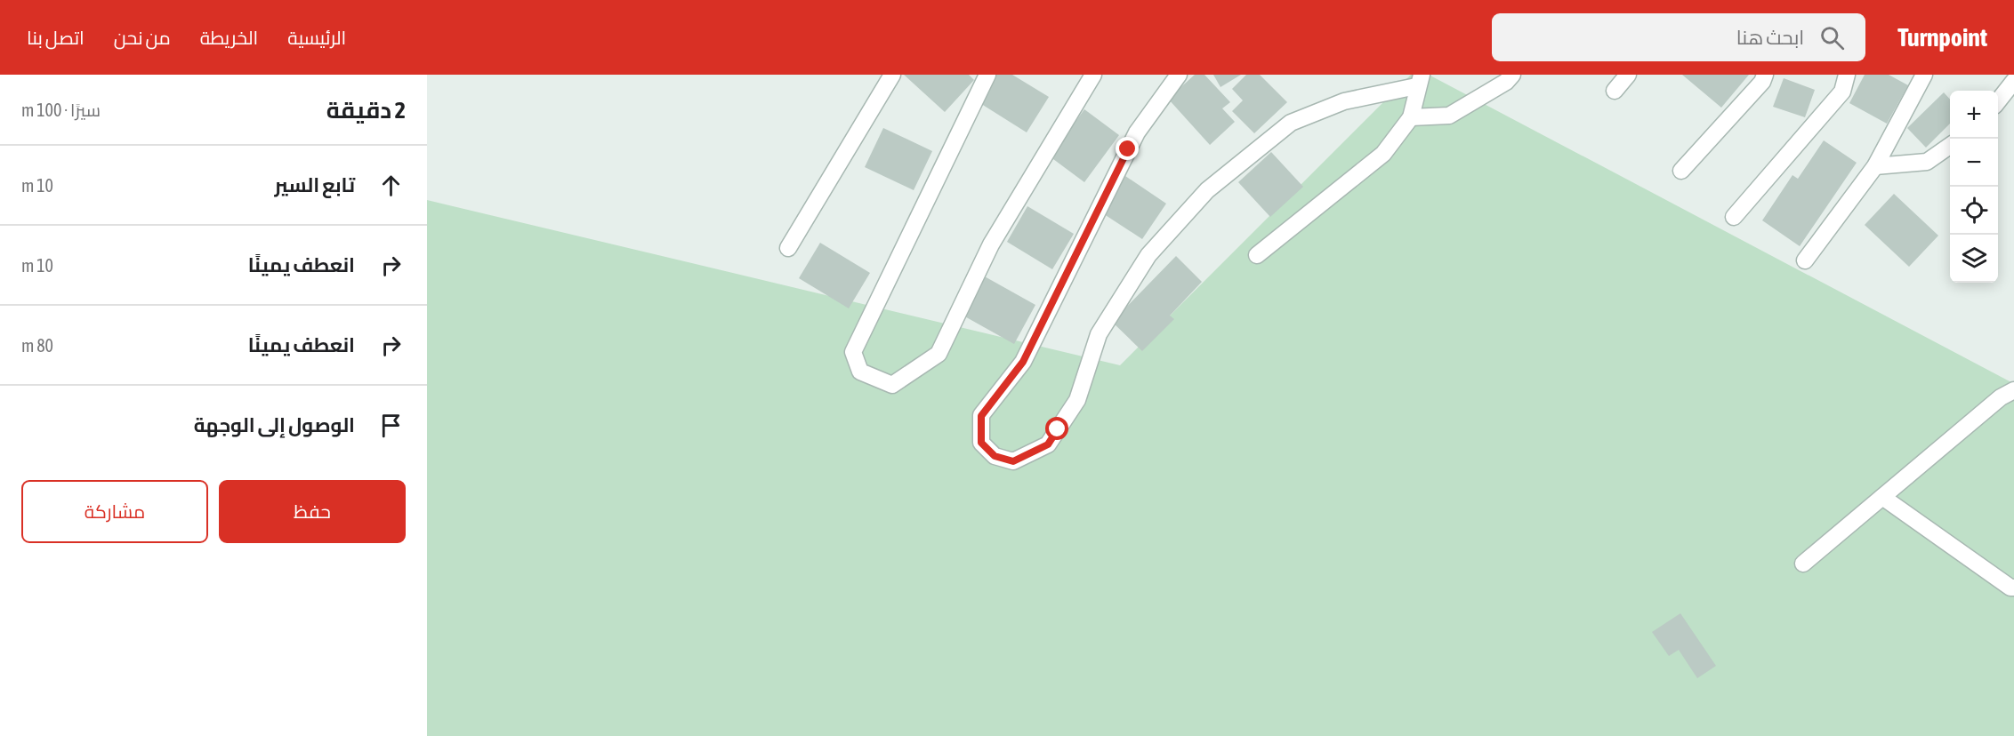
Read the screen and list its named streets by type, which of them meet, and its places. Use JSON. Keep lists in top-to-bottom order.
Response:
{
  "page": {
    "header": "Turnpoint",
    "search": "ابحث هنا",
    "nav": [
      "الرئيسية",
      "الخريطة",
      "من نحن",
      "اتصل بنا"
    ],
    "heading": ["2 دقيقة", "سيرًا · 100 m"],
    "map_buttons": ["+", "−"],
    "list": [
      ["تابع السير", "10 m"],
      ["انعطف يمينًا", "10 m"],
      ["انعطف يمينًا", "80 m"],
      "الوصول إلى الوجهة"
    ],
    "buttons": ["حفظ", "مشاركة"]
  }
}
